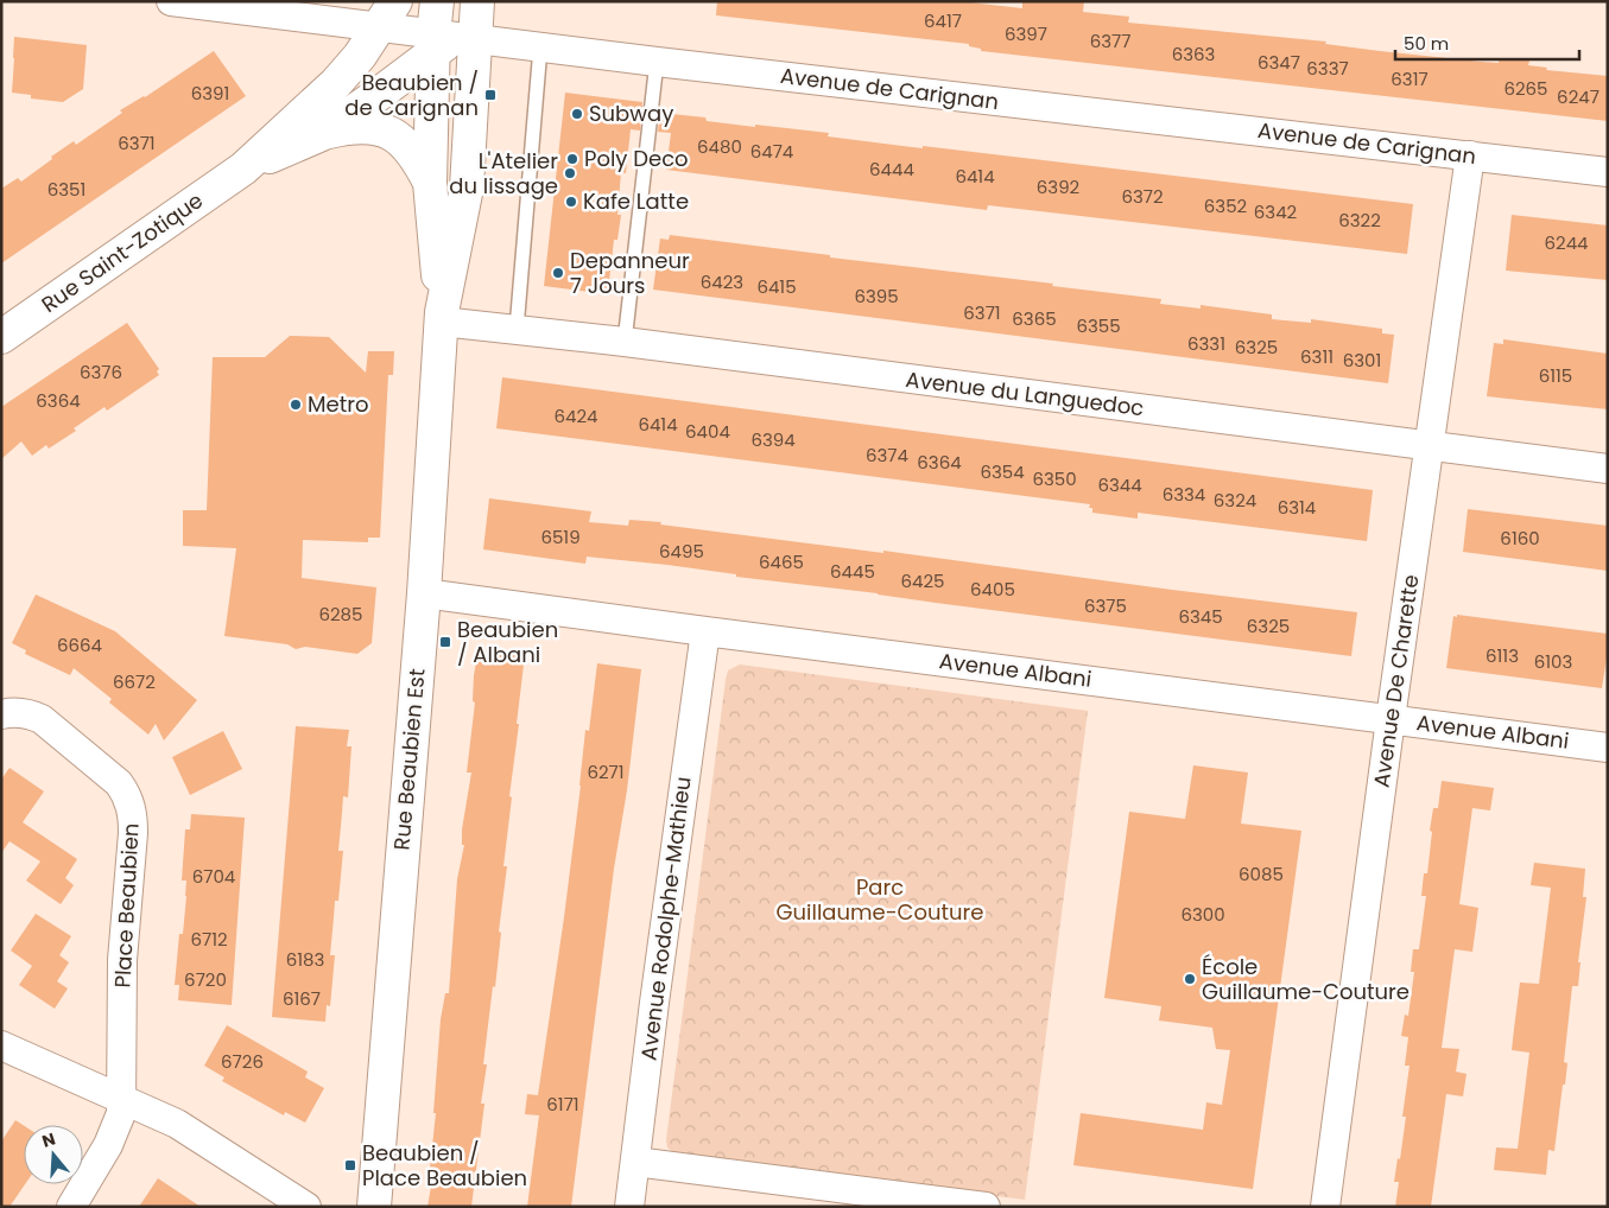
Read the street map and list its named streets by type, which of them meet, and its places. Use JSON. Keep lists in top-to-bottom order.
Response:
{
  "streets": {
    "street": [
      "Avenue de Carignan",
      "Rue Saint-Zotique",
      "Avenue du Languedoc",
      "Avenue Albani",
      "Avenue De Charette",
      "Rue Beaubien Est",
      "Place Beaubien",
      "Avenue Rodolphe-Mathieu"
    ]
  },
  "crossings": [
    ["Avenue de Carignan", "Rue Saint-Zotique"],
    ["Avenue de Carignan", "Avenue De Charette"],
    ["Avenue de Carignan", "Rue Beaubien Est"],
    ["Rue Saint-Zotique", "Rue Beaubien Est"],
    ["Avenue du Languedoc", "Avenue De Charette"],
    ["Avenue du Languedoc", "Rue Beaubien Est"],
    ["Avenue Albani", "Avenue De Charette"],
    ["Avenue Albani", "Rue Beaubien Est"],
    ["Avenue Albani", "Avenue Rodolphe-Mathieu"]
  ],
  "parks": ["Parc Guillaume-Couture"],
  "places": {
    "transit": ["Beaubien / de Carignan", "Beaubien / Albani", "Beaubien / Place Beaubien"],
    "other": [
      "Subway",
      "Poly Deco",
      "L'Atelier du lissage",
      "Kafe Latte",
      "Depanneur 7 Jours",
      "Metro",
      "École Guillaume-Couture"
    ]
  },
  "house_numbers": [
    "6417",
    "6397",
    "6377",
    "6363",
    "6347",
    "6337",
    "6317",
    "6265",
    "6391",
    "6247",
    "6371",
    "6480",
    "6474",
    "6444",
    "6414",
    "6392",
    "6351",
    "6372",
    "6352",
    "6342",
    "6322",
    "6244",
    "6423",
    "6415",
    "6395",
    "6371",
    "6365",
    "6355",
    "6331",
    "6325",
    "6311",
    "6301",
    "6376",
    "6115",
    "6364",
    "6424",
    "6414",
    "6404",
    "6394",
    "6374",
    "6364",
    "6354",
    "6350",
    "6344",
    "6334",
    "6324",
    "6314",
    "6519",
    "6160",
    "6495",
    "6465",
    "6445",
    "6425",
    "6405",
    "6375",
    "6285",
    "6345",
    "6325",
    "6664",
    "6113",
    "6103",
    "6672",
    "6271",
    "6085",
    "6704",
    "6300",
    "6712",
    "6183",
    "6720",
    "6167",
    "6726",
    "6171"
  ],
  "scale_bar": "50 m",
  "north": "top"
}
